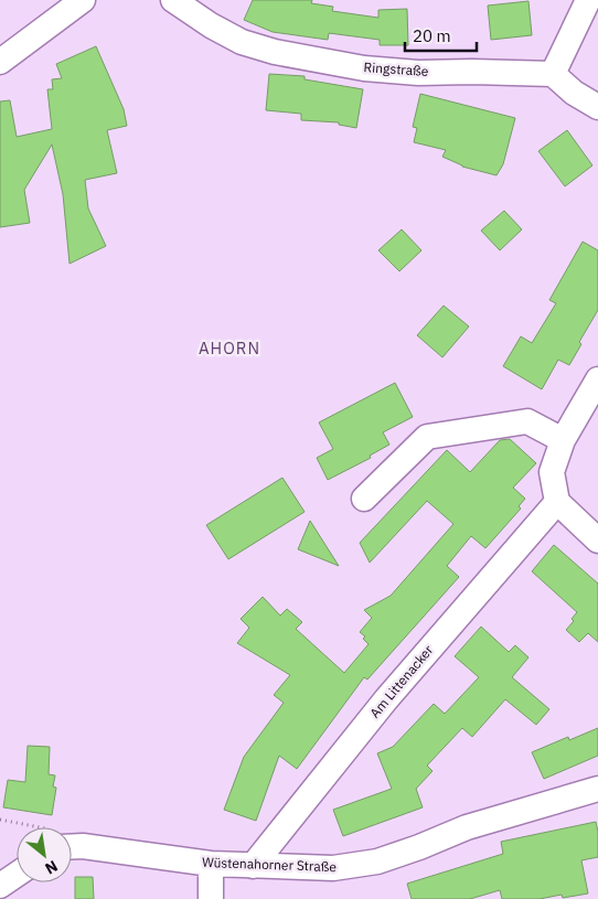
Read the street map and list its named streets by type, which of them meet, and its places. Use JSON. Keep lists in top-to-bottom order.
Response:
{
  "streets": {
    "street": ["Ringstraße", "Am Littenacker", "Wüstenahorner Straße"]
  },
  "crossings": [
    ["Am Littenacker", "Wüstenahorner Straße"]
  ],
  "districts": ["AHORN"],
  "scale_bar": "20 m",
  "north": "bottom right"
}
